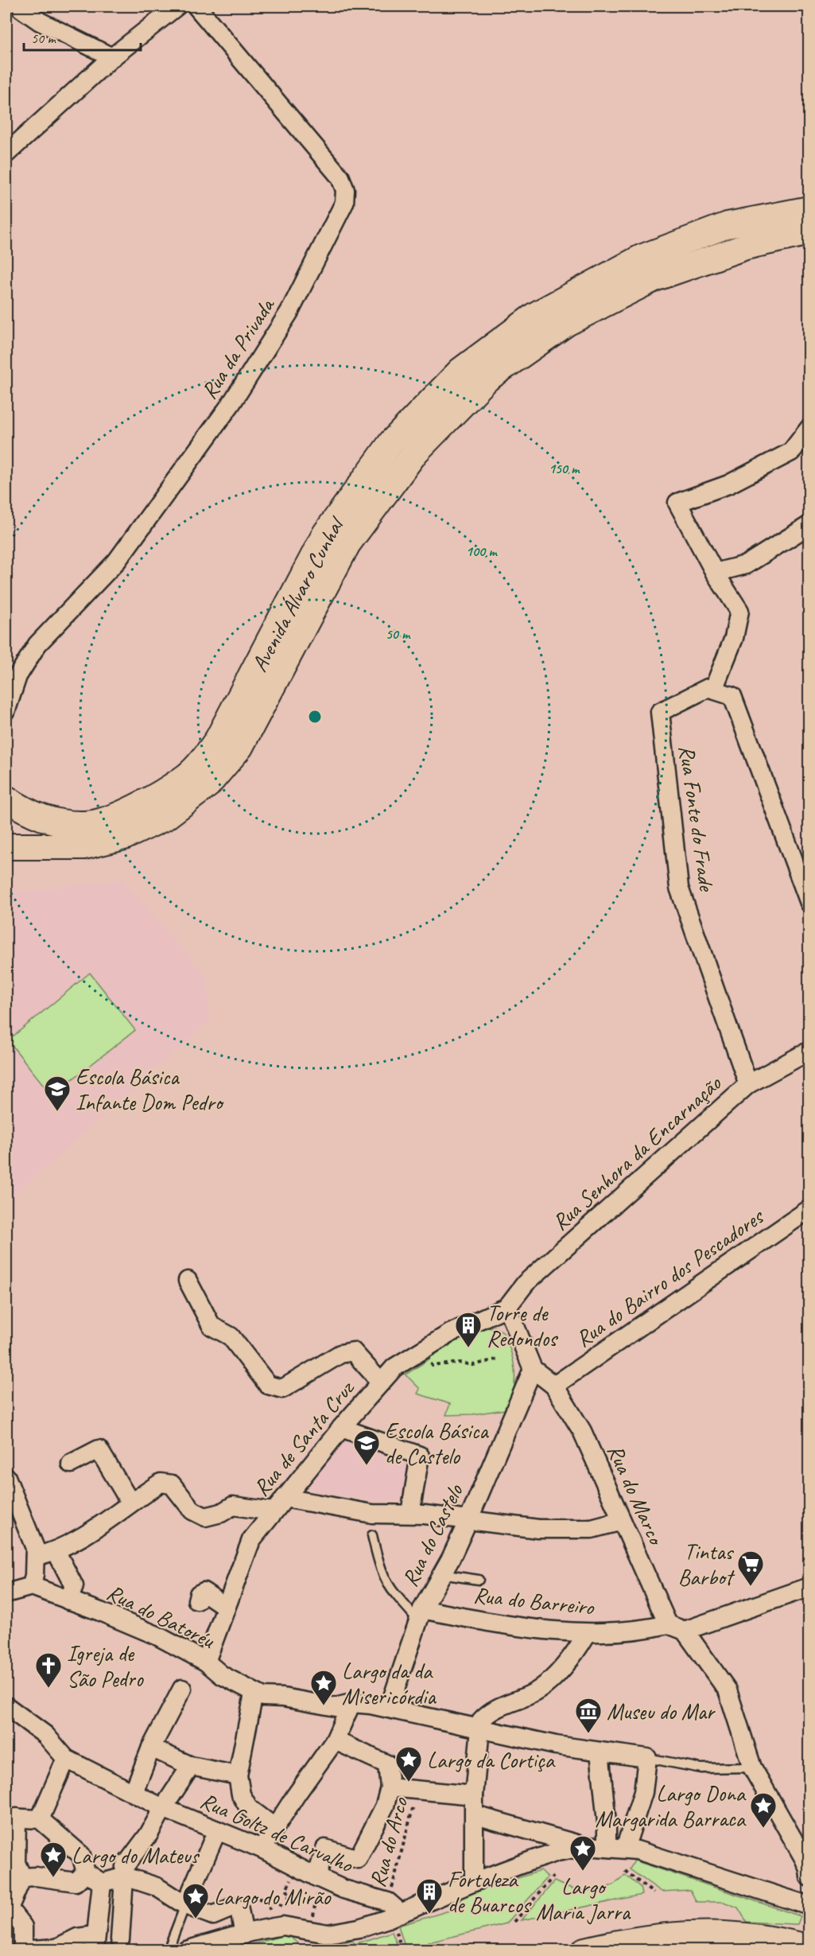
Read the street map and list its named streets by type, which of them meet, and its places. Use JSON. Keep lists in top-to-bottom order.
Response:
{
  "streets": {
    "main road": ["Avenida Álvaro Cunhal"],
    "street": [
      "Rua da Privada",
      "Rua Fonte do Frade",
      "Rua Senhora da Encarnação",
      "Rua do Bairro dos Pescadores",
      "Rua de Santa Cruz",
      "Rua do Marco",
      "Rua do Castelo",
      "Rua do Barreiro",
      "Rua do Batoréu",
      "Rua Goltz de Carvalho"
    ],
    "path": ["Rua do Arco"]
  },
  "crossings": [
    ["Rua Fonte do Frade", "Rua Senhora da Encarnação"],
    ["Rua Senhora da Encarnação", "Rua de Santa Cruz"],
    ["Rua do Bairro dos Pescadores", "Rua do Marco"],
    ["Rua de Santa Cruz", "Rua do Batoréu"],
    ["Rua do Marco", "Rua do Barreiro"],
    ["Rua do Castelo", "Rua do Barreiro"],
    ["Rua Goltz de Carvalho", "Rua do Arco"]
  ],
  "places": {
    "school or university": ["Escola Básica Infante Dom Pedro", "Escola Básica de Castelo"],
    "building": ["Torre de Redondos", "Fortaleza de Buarcos"],
    "supermarket": ["Tintas Barbot"],
    "church": ["Igreja de São Pedro"],
    "place": [
      "Largo da da Misericórdia",
      "Largo da Cortiça",
      "Largo Dona Margarida Barraca",
      "Largo Maria Jarra",
      "Largo do Mateus",
      "Largo do Mirão"
    ],
    "museum": ["Museu do Mar"]
  },
  "scale_bar": "50 m",
  "rings": ["150 m", "100 m", "50 m"]
}
